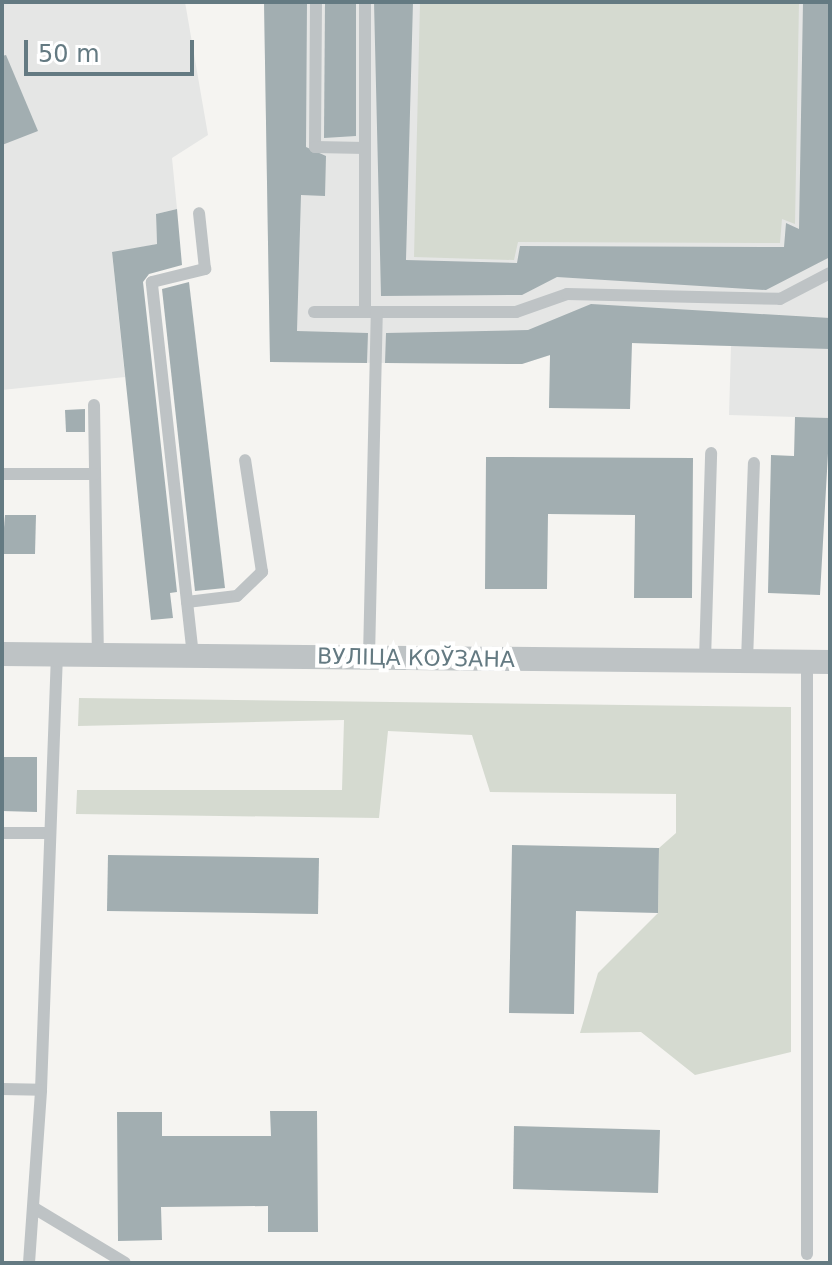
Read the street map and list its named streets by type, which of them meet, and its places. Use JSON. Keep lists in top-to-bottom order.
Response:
{
  "streets": {
    "street": ["ВУЛІЦА КОЎЗАНА"]
  },
  "scale_bar": "50 m"
}
